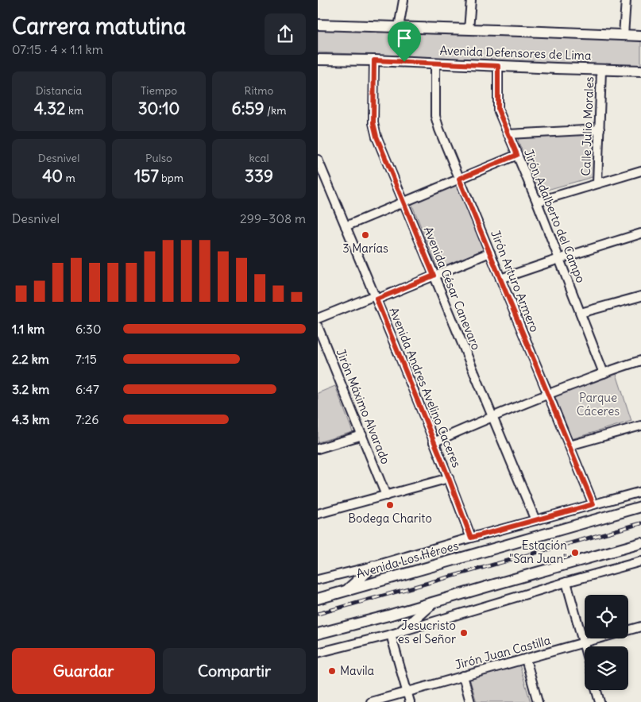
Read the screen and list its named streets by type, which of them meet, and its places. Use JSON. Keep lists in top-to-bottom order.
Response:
{
  "streets": {
    "main road": ["Avenida Defensores de Lima", "Avenida Los Héroes"],
    "street": [
      "Calle Julio Morales",
      "Jirón Adalberto del Campo",
      "Jirón Arturo Armero",
      "Avenida César Canevaro",
      "Avenida Andres Avelino Caceres",
      "Jirón Máximo Alvarado",
      "Jirón Juan Castilla"
    ]
  },
  "crossings": [
    ["Avenida Defensores de Lima", "Calle Julio Morales"],
    ["Avenida Defensores de Lima", "Jirón Adalberto del Campo"],
    ["Avenida Defensores de Lima", "Jirón Arturo Armero"],
    ["Avenida Defensores de Lima", "Avenida César Canevaro"],
    ["Jirón Arturo Armero", "Avenida Los Héroes"],
    ["Avenida César Canevaro", "Avenida Los Héroes"],
    ["Avenida Andres Avelino Caceres", "Avenida Los Héroes"]
  ],
  "parks": ["Parque Cáceres"],
  "places": [
    "3 Marías",
    "Bodega Charito",
    "Estación \"San Juan\"",
    "Jesucristo es el Señor",
    "Mavila"
  ],
  "page": {
    "heading": ["Carrera matutina", "07:15 · 4 × 1.1 km"],
    "stats": [
      ["Distancia", "4.32 km"],
      ["Tiempo", "30:10"],
      ["Ritmo", "6:59 /km"],
      ["Desnivel", "40 m"],
      ["Pulso", "157 bpm"],
      ["kcal", "339"]
    ],
    "chart": ["Desnivel", "299–308 m"],
    "list": [
      {
        "name": "1.1 km",
        "note": "6:30"
      },
      {
        "name": "2.2 km",
        "note": "7:15"
      },
      {
        "name": "3.2 km",
        "note": "6:47"
      },
      {
        "name": "4.3 km",
        "note": "7:26"
      }
    ],
    "buttons": ["Guardar", "Compartir"]
  }
}
